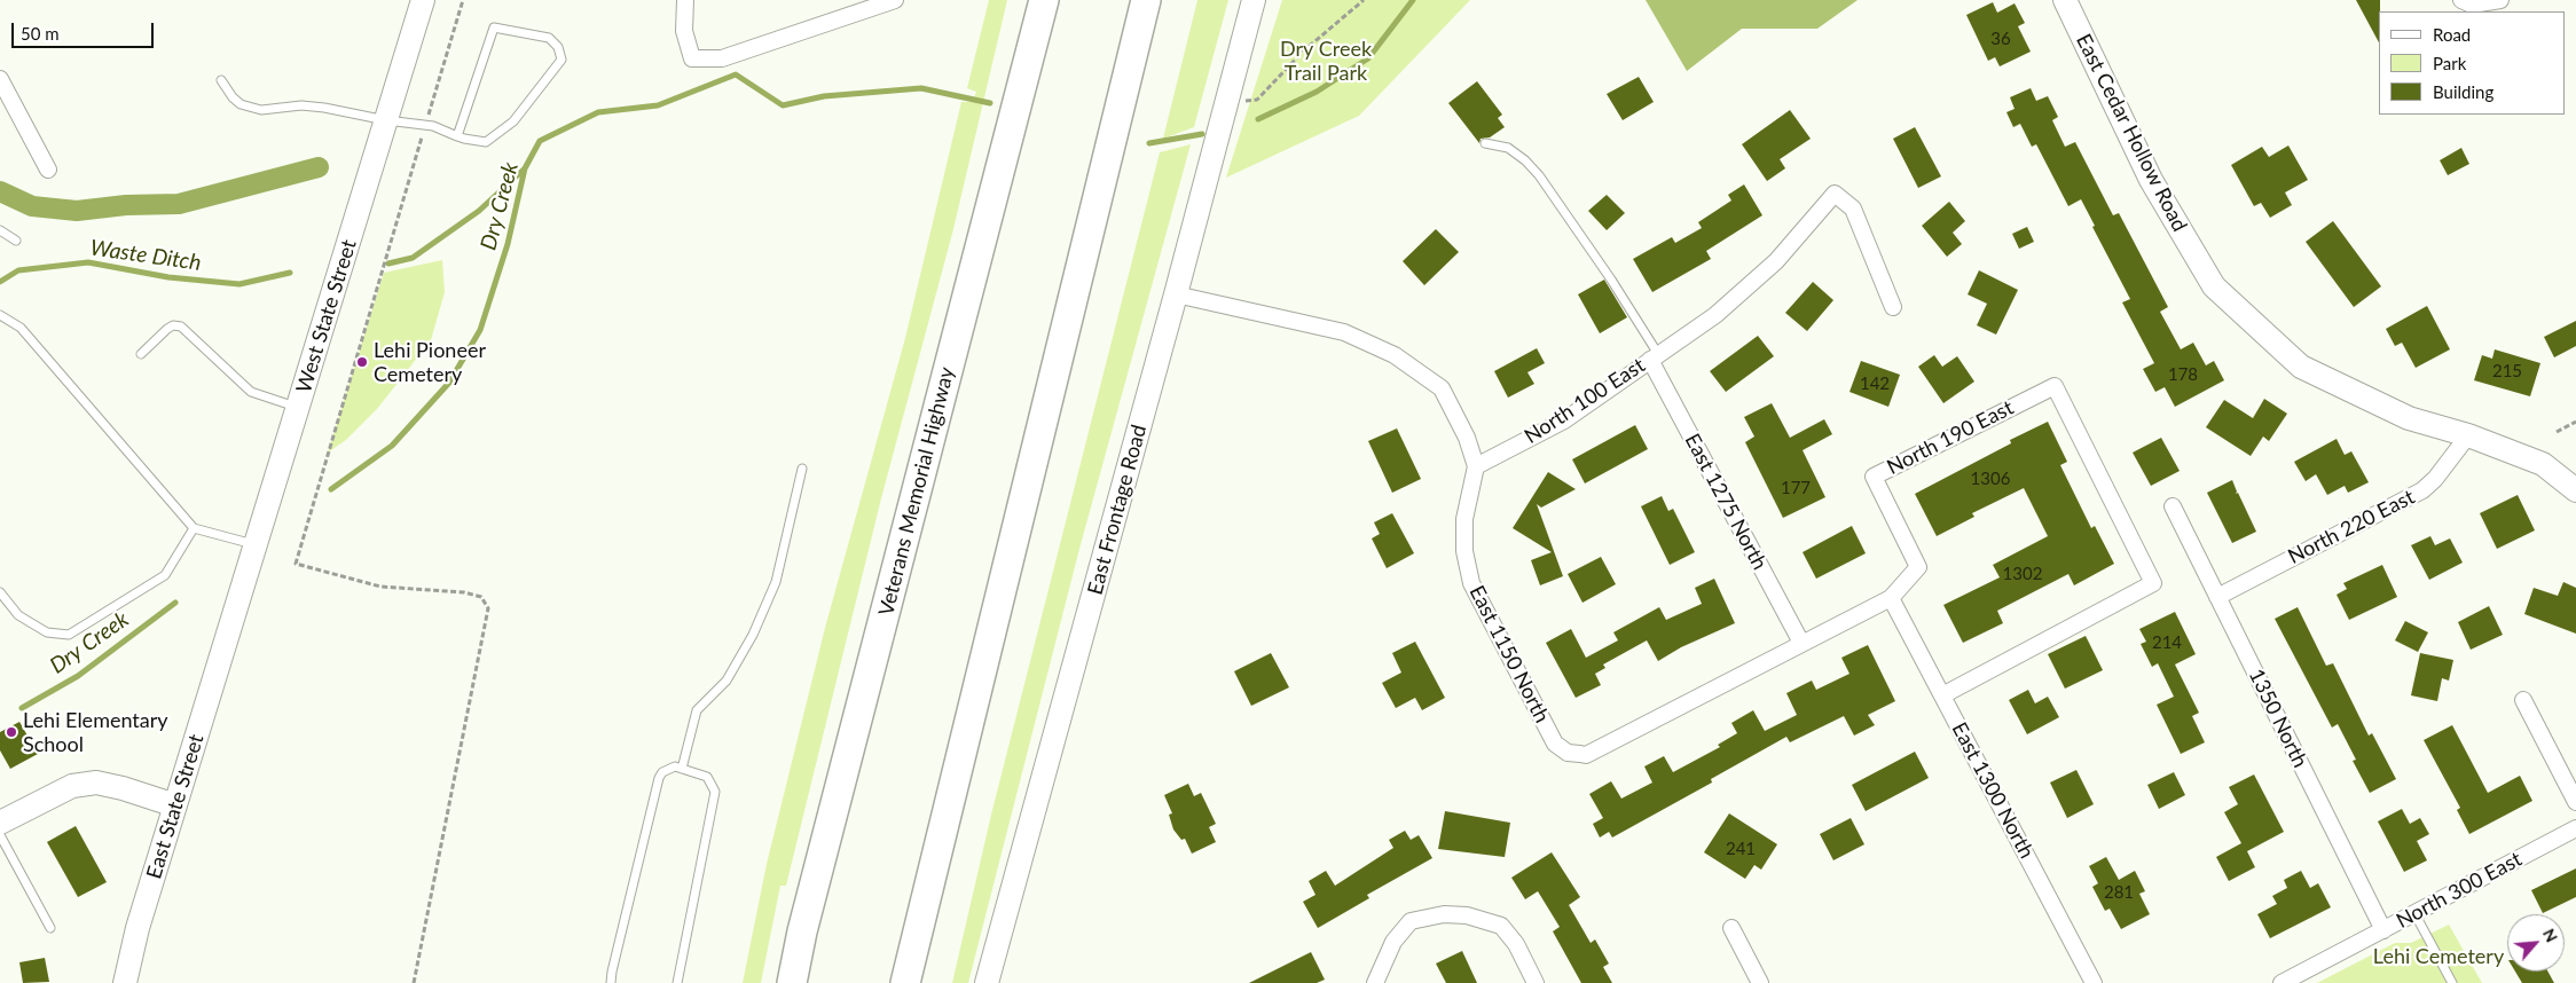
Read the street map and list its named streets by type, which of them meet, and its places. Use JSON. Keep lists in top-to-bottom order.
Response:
{
  "streets": {
    "highway": ["Veterans Memorial Highway"],
    "street": [
      "East Cedar Hollow Road",
      "West State Street",
      "North 100 East",
      "North 190 East",
      "East 1275 North",
      "East Frontage Road",
      "North 220 East",
      "East 1150 North",
      "1350 North",
      "East 1300 North",
      "East State Street",
      "North 300 East"
    ]
  },
  "crossings": [
    ["East Cedar Hollow Road", "North 220 East"],
    ["West State Street", "East State Street"],
    ["North 100 East", "East 1275 North"],
    ["North 100 East", "East 1150 North"],
    ["North 190 East", "East 1275 North"],
    ["North 190 East", "East 1150 North"],
    ["North 190 East", "East 1300 North"],
    ["North 220 East", "1350 North"],
    ["1350 North", "North 300 East"]
  ],
  "water": ["Dry Creek", "Waste Ditch"],
  "parks": ["Dry Creek Trail Park", "Lehi Cemetery"],
  "places": ["Lehi Pioneer Cemetery", "Lehi Elementary School"],
  "house_numbers": [
    "36",
    "215",
    "178",
    "142",
    "1306",
    "177",
    "1302",
    "214",
    "241",
    "281"
  ],
  "legend": ["Road", "Park", "Building"],
  "scale_bar": "50 m",
  "north": "top right"
}
